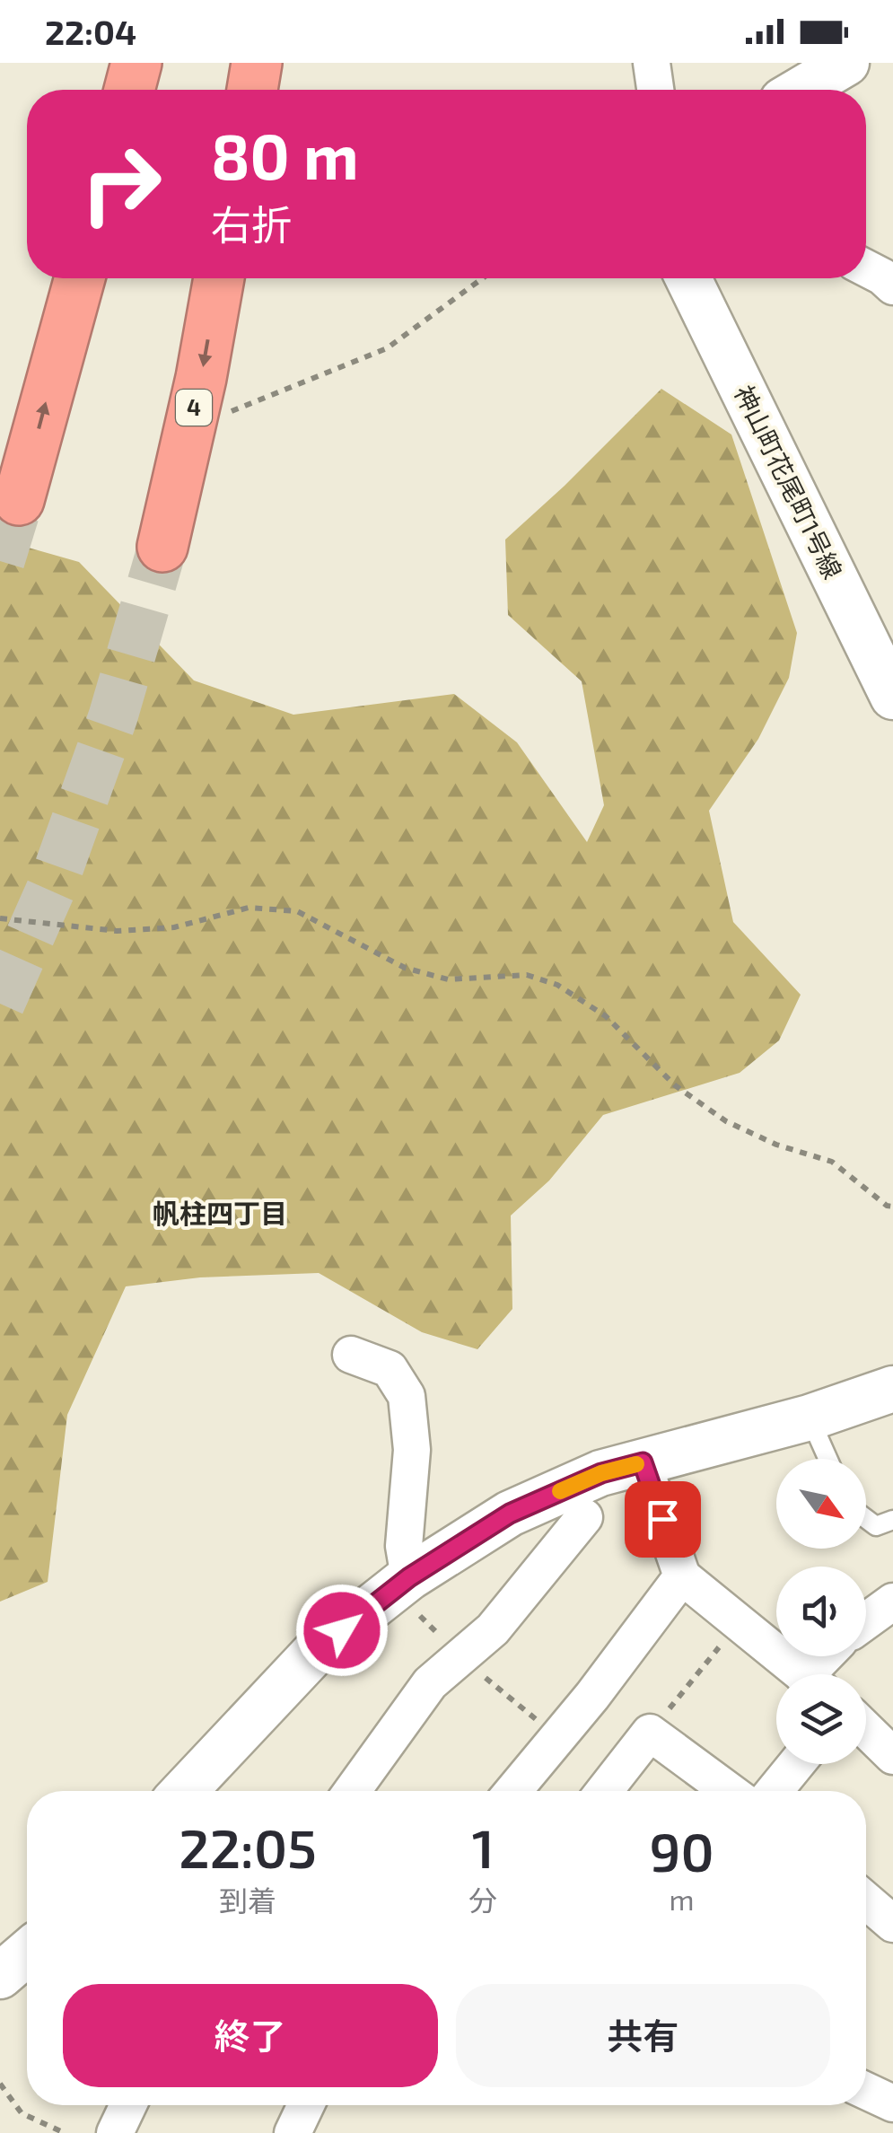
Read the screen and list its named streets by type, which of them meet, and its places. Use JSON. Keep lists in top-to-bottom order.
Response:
{
  "streets": {
    "highway": ["4"],
    "street": ["神山町花尾町1号線"]
  },
  "districts": ["帆柱四丁目"],
  "north": "bottom right",
  "page": {
    "status": "22:04",
    "turn": ["80 m", "右折"],
    "eta": [
      "22:05",
      "到着",
      "1",
      "分",
      "90",
      "m"
    ],
    "buttons": ["終了", "共有"]
  }
}
